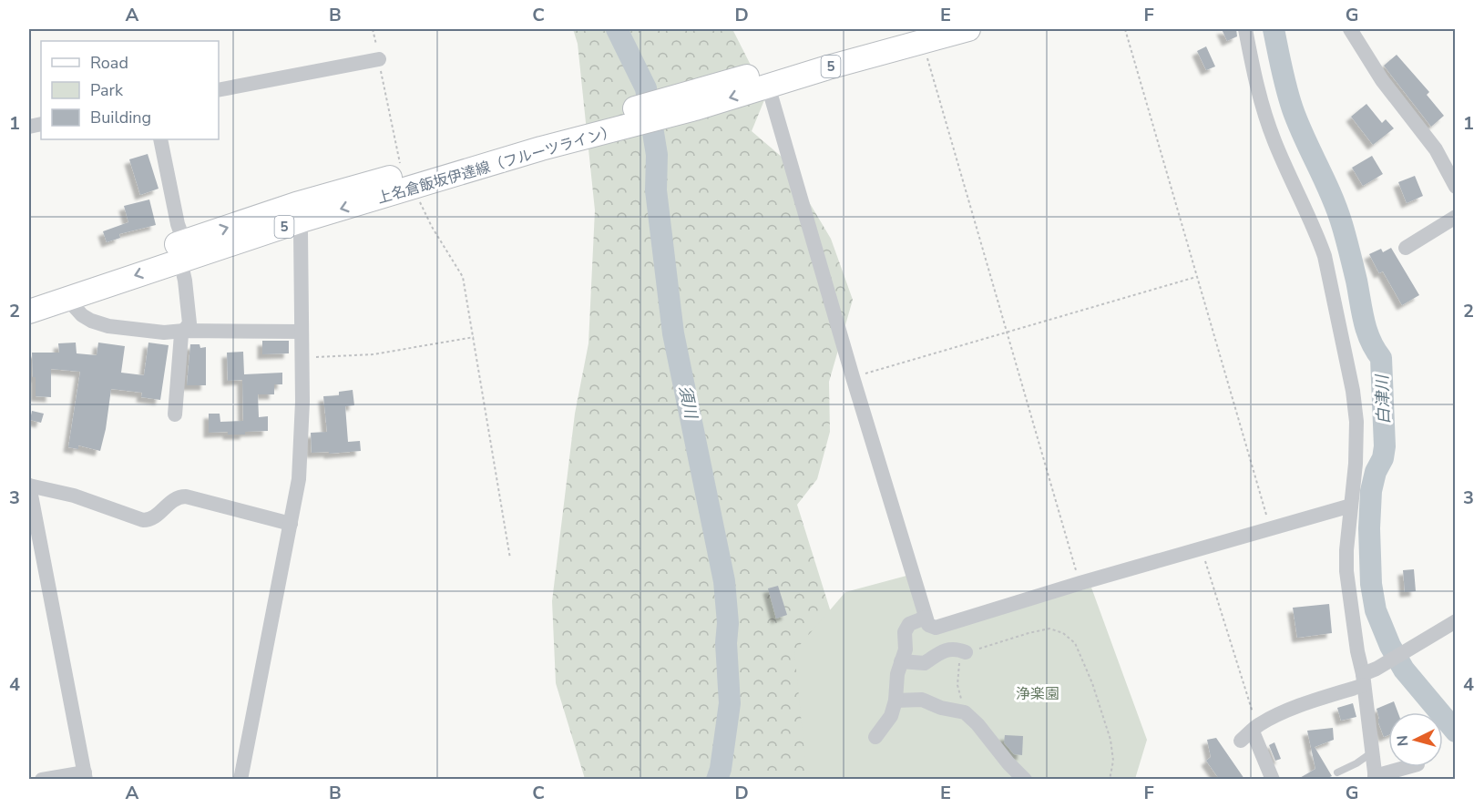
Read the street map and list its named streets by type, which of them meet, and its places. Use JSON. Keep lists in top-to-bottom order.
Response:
{
  "streets": {
    "main road": ["5", "上名倉飯坂伊達線（フルーツライン）"]
  },
  "water": ["白津川", "須川"],
  "parks": ["浄楽園"],
  "legend": ["Road", "Park", "Building"],
  "north": "left",
  "grid": {
    "columns": [
      "A",
      "B",
      "C",
      "D",
      "E",
      "F",
      "G"
    ],
    "rows": [
      "1",
      "2",
      "3",
      "4"
    ]
  }
}
